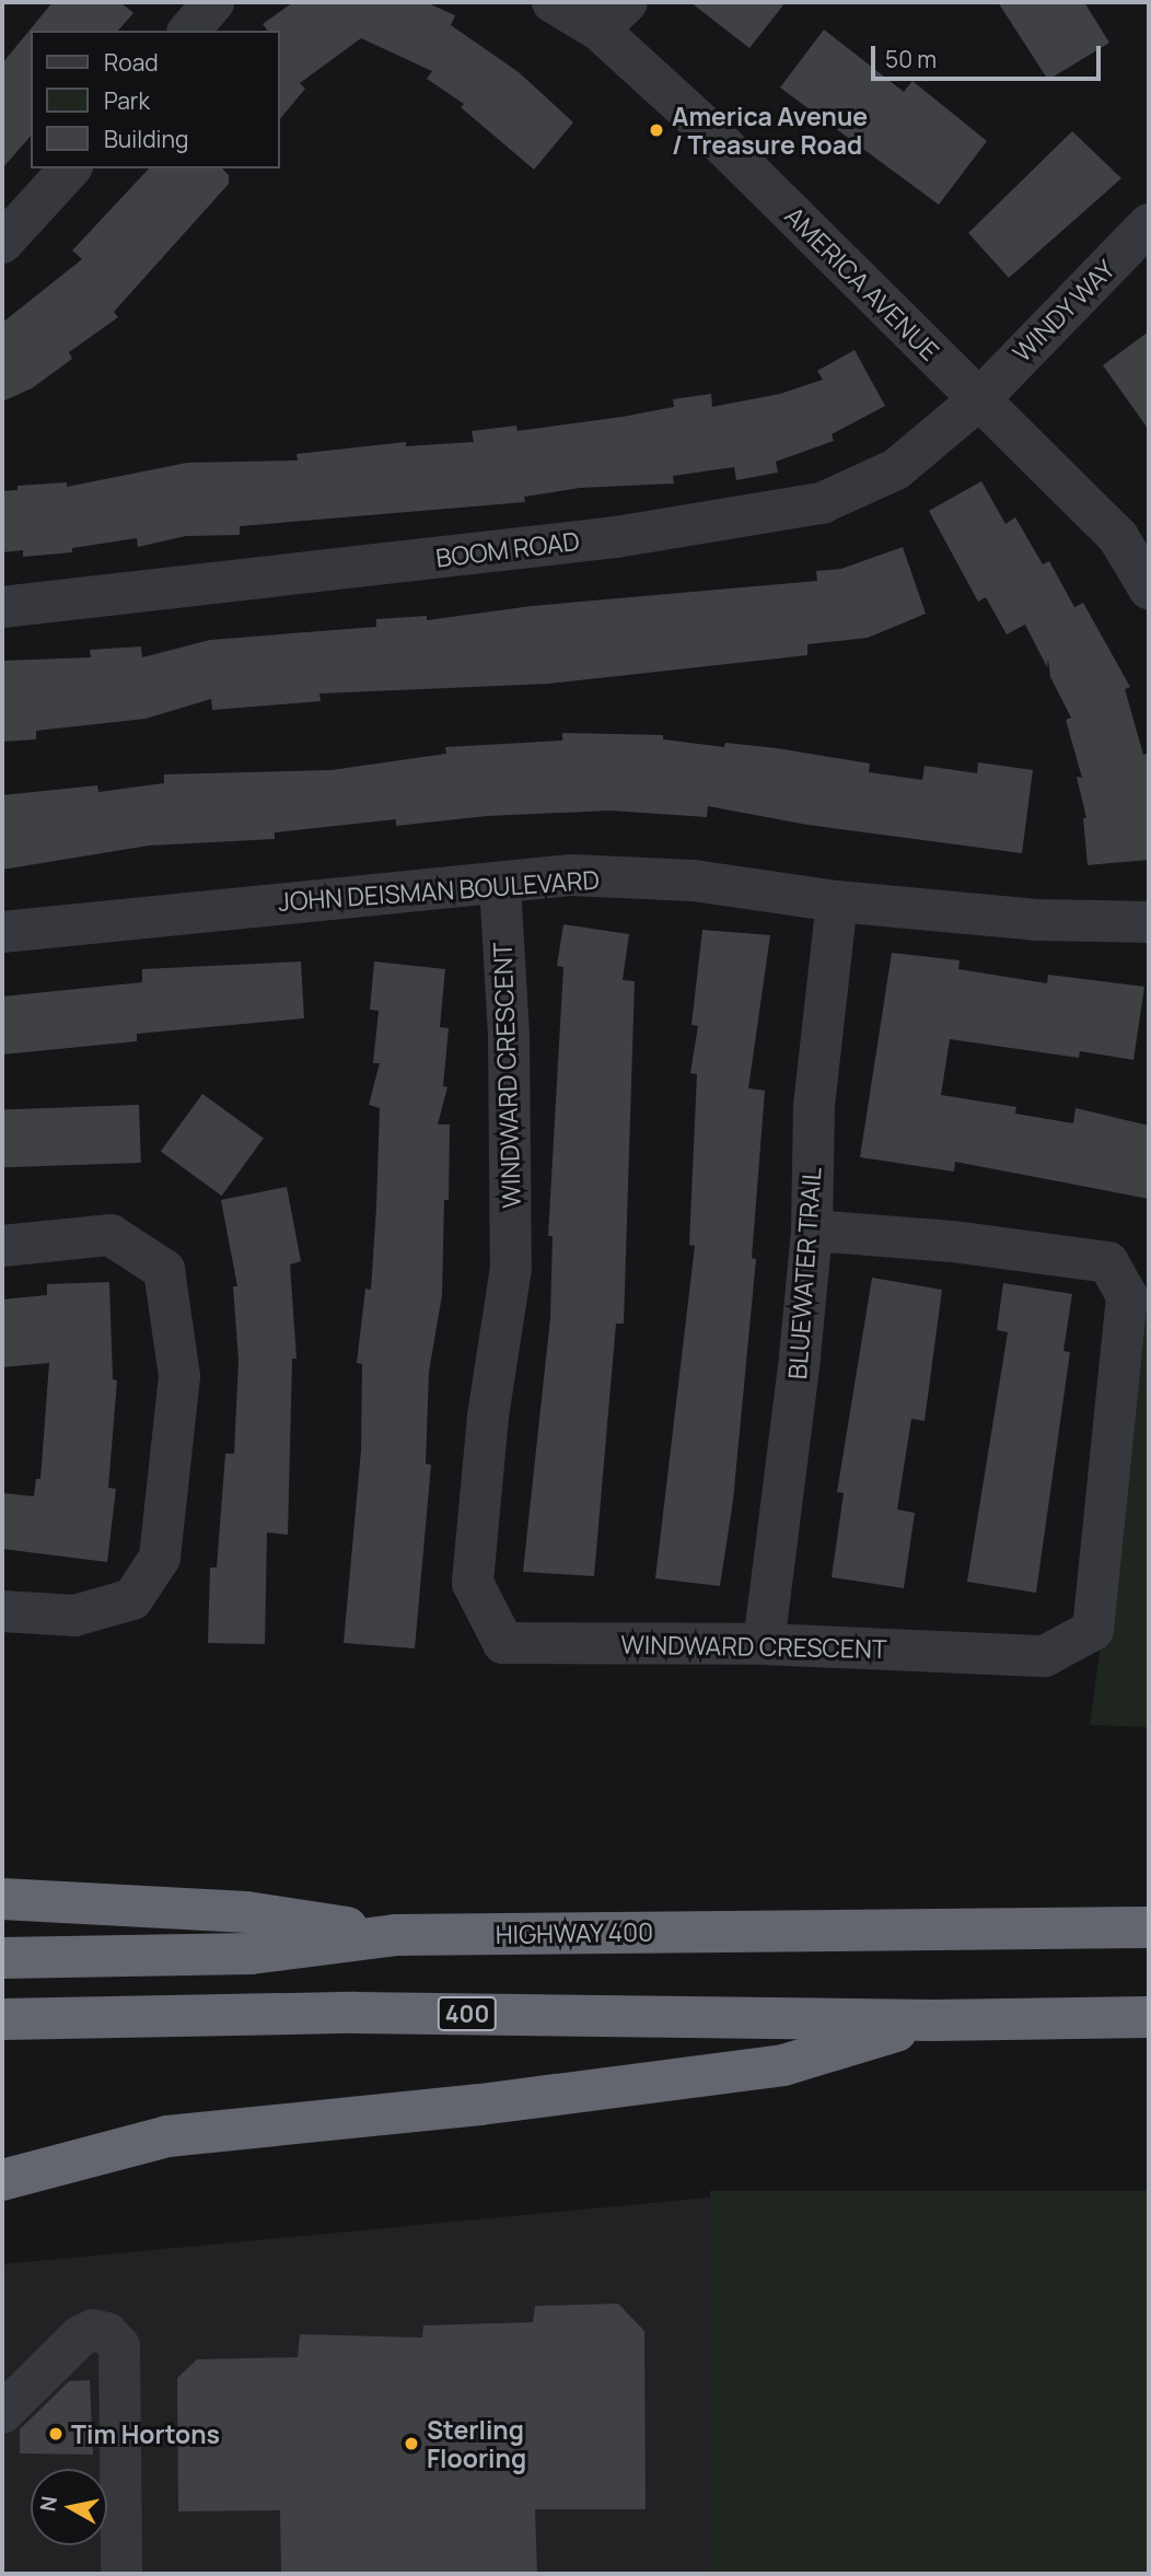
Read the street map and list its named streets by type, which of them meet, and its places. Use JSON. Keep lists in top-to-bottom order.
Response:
{
  "streets": {
    "highway": ["HIGHWAY 400", "400"],
    "street": [
      "AMERICA AVENUE",
      "WINDY WAY",
      "BOOM ROAD",
      "JOHN DEISMAN BOULEVARD",
      "WINDWARD CRESCENT",
      "BLUEWATER TRAIL"
    ]
  },
  "crossings": [
    ["AMERICA AVENUE", "WINDY WAY"],
    ["AMERICA AVENUE", "BOOM ROAD"],
    ["WINDY WAY", "BOOM ROAD"],
    ["JOHN DEISMAN BOULEVARD", "WINDWARD CRESCENT"],
    ["JOHN DEISMAN BOULEVARD", "BLUEWATER TRAIL"],
    ["WINDWARD CRESCENT", "BLUEWATER TRAIL"]
  ],
  "places": ["America Avenue / Treasure Road", "Tim Hortons", "Sterling Flooring"],
  "legend": ["Road", "Park", "Building"],
  "scale_bar": "50 m",
  "north": "left"
}
